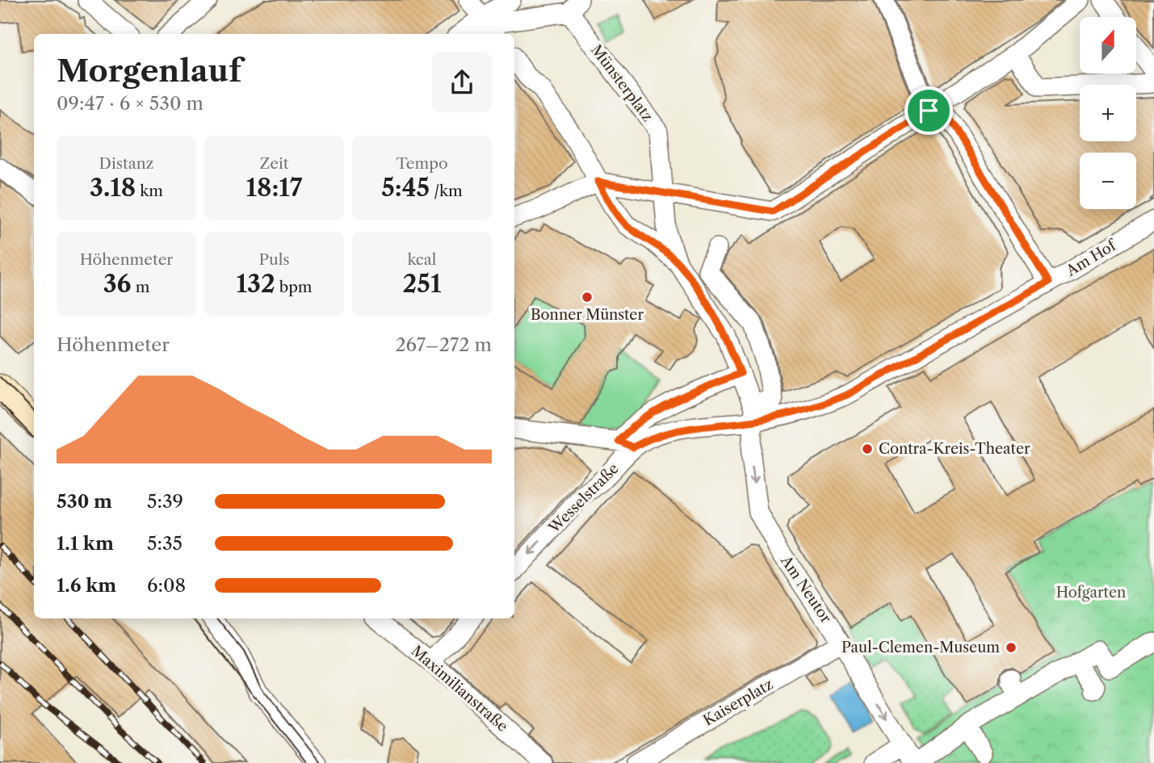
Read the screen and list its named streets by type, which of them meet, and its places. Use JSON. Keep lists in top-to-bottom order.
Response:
{
  "streets": {
    "street": [
      "Münsterplatz",
      "Am Hof",
      "Wesselstraße",
      "Am Neutor",
      "Maximilianstraße",
      "Kaiserplatz"
    ]
  },
  "crossings": [
    ["Münsterplatz", "Am Neutor"],
    ["Am Hof", "Wesselstraße"],
    ["Am Hof", "Am Neutor"],
    ["Am Neutor", "Kaiserplatz"]
  ],
  "one_way": ["Wesselstraße", "Am Neutor"],
  "parks": ["Hofgarten"],
  "places": ["Bonner Münster", "Contra-Kreis-Theater", "Paul-Clemen-Museum"],
  "north": "top",
  "page": {
    "map_buttons": ["+", "−"],
    "heading": ["Morgenlauf", "09:47 · 6 × 530 m"],
    "stats": [
      ["Distanz", "3.18 km"],
      ["Zeit", "18:17"],
      ["Tempo", "5:45 /km"],
      ["Höhenmeter", "36 m"],
      ["Puls", "132 bpm"],
      ["kcal", "251"]
    ],
    "chart": ["Höhenmeter", "267–272 m"],
    "list": [
      {
        "name": "530 m",
        "note": "5:39"
      },
      {
        "name": "1.1 km",
        "note": "5:35"
      },
      {
        "name": "1.6 km",
        "note": "6:08"
      }
    ]
  }
}
